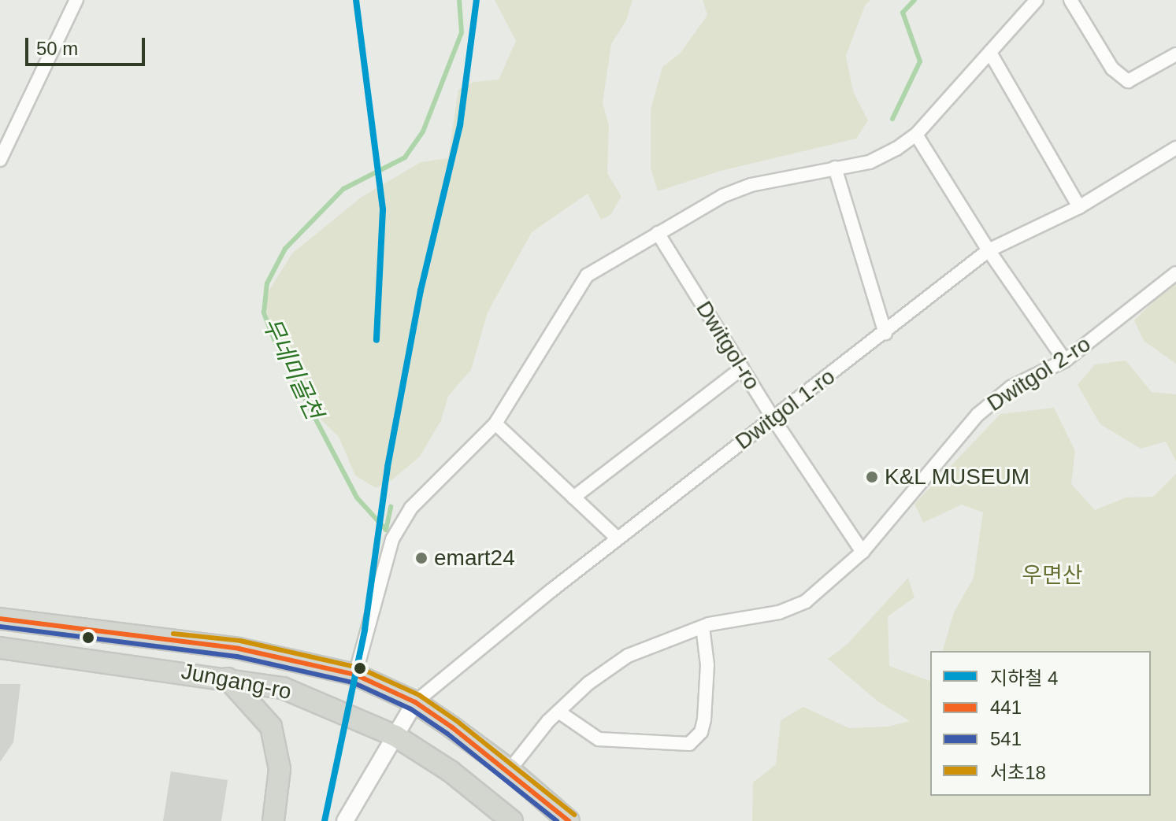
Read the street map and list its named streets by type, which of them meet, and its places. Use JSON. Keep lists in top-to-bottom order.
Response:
{
  "streets": {
    "main road": ["Jungang-ro"],
    "street": ["Dwitgol-ro", "Dwitgol 2-ro", "Dwitgol 1-ro"]
  },
  "crossings": [
    ["Dwitgol-ro", "Dwitgol 2-ro"],
    ["Dwitgol-ro", "Dwitgol 1-ro"],
    ["Dwitgol 2-ro", "Jungang-ro"],
    ["Dwitgol 1-ro", "Jungang-ro"]
  ],
  "water": ["무네미골천"],
  "parks": ["우면산"],
  "places": ["K&L MUSEUM", "emart24"],
  "lines": [
    "metro line 4",
    "transit line 441",
    "transit line 541",
    "transit line 서초18"
  ],
  "legend": [
    "지하철 4",
    "441",
    "541",
    "서초18"
  ],
  "scale_bar": "50 m"
}
